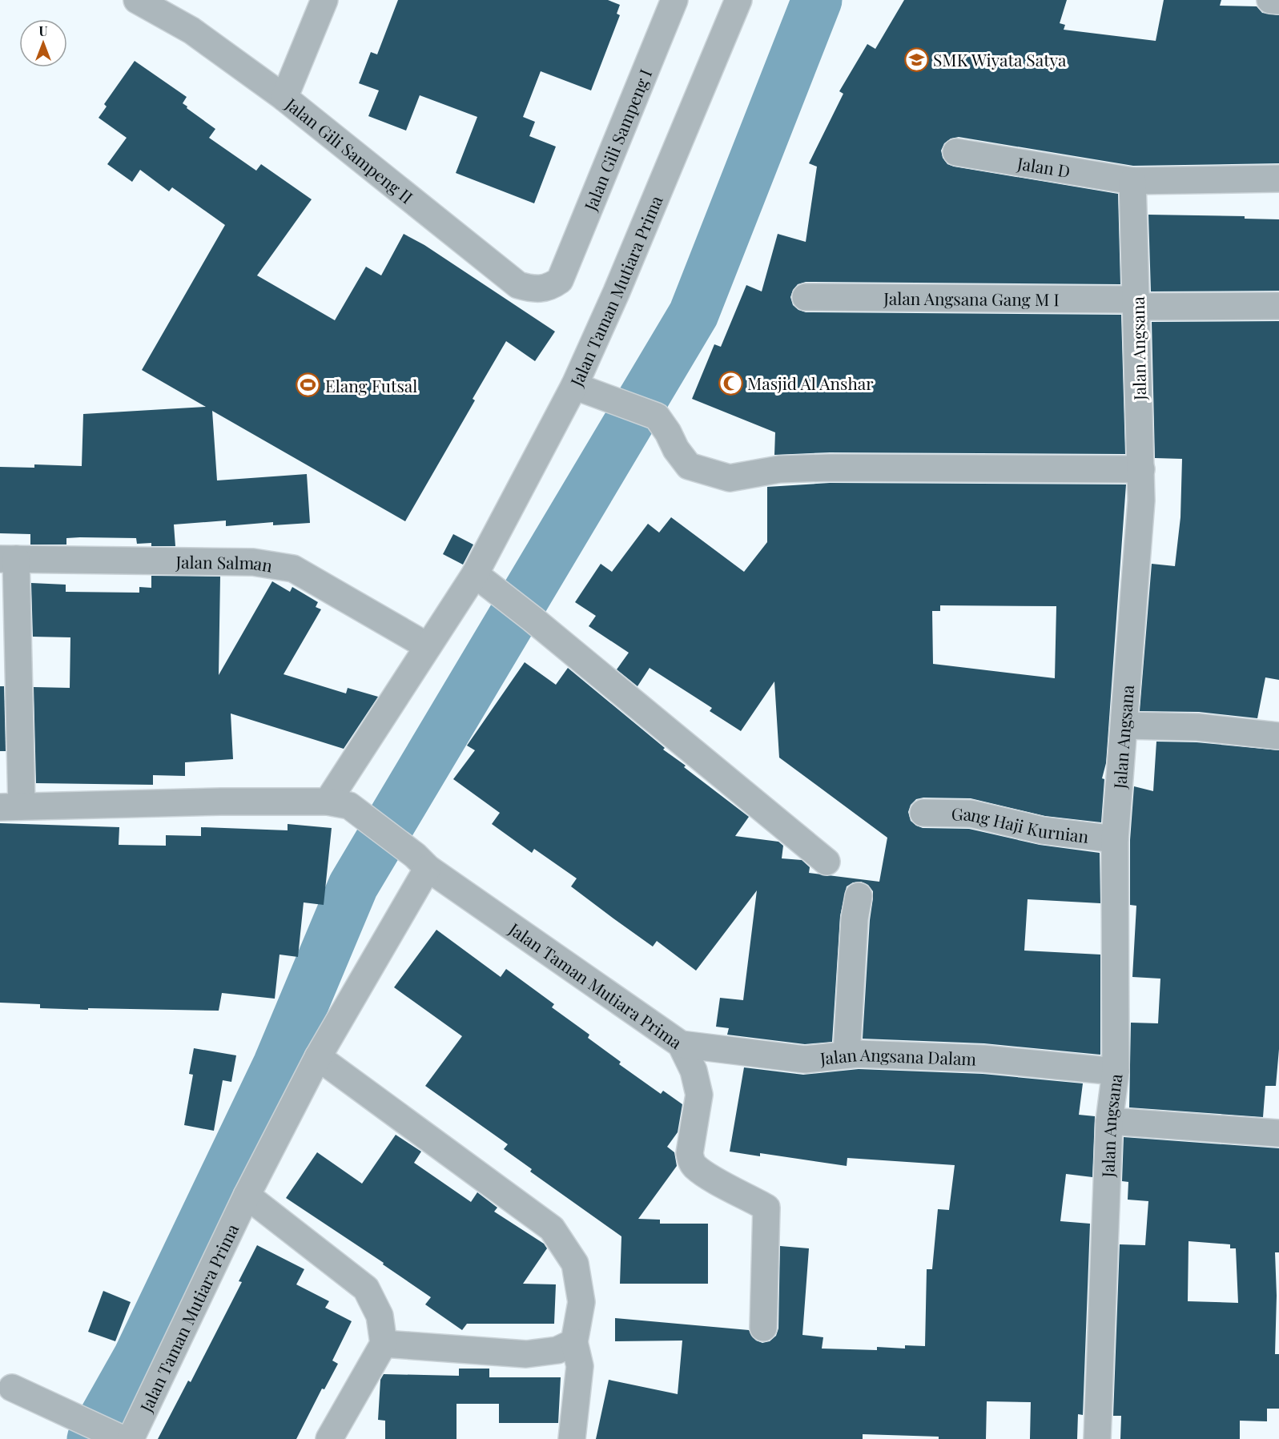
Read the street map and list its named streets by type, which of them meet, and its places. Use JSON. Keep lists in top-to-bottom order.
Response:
{
  "streets": {
    "street": [
      "Jalan Gili Sampeng I",
      "Jalan Gili Sampeng II",
      "Jalan D",
      "Jalan Taman Mutiara Prima",
      "Jalan Angsana Gang M I",
      "Jalan Angsana",
      "Jalan Salman",
      "Gang Haji Kurnian",
      "Jalan Angsana Dalam"
    ]
  },
  "crossings": [
    ["Jalan Gili Sampeng I", "Jalan Gili Sampeng II"],
    ["Jalan D", "Jalan Angsana"],
    ["Jalan Taman Mutiara Prima", "Jalan Salman"],
    ["Jalan Taman Mutiara Prima", "Jalan Angsana Dalam"],
    ["Jalan Angsana Gang M I", "Jalan Angsana"],
    ["Jalan Angsana", "Gang Haji Kurnian"],
    ["Jalan Angsana", "Jalan Angsana Dalam"]
  ],
  "places": {
    "school or university": ["SMK Wiyata Satya"],
    "mosque": ["Masjid Al Anshar"],
    "sports": ["Elang Futsal"]
  },
  "north": "top"
}
